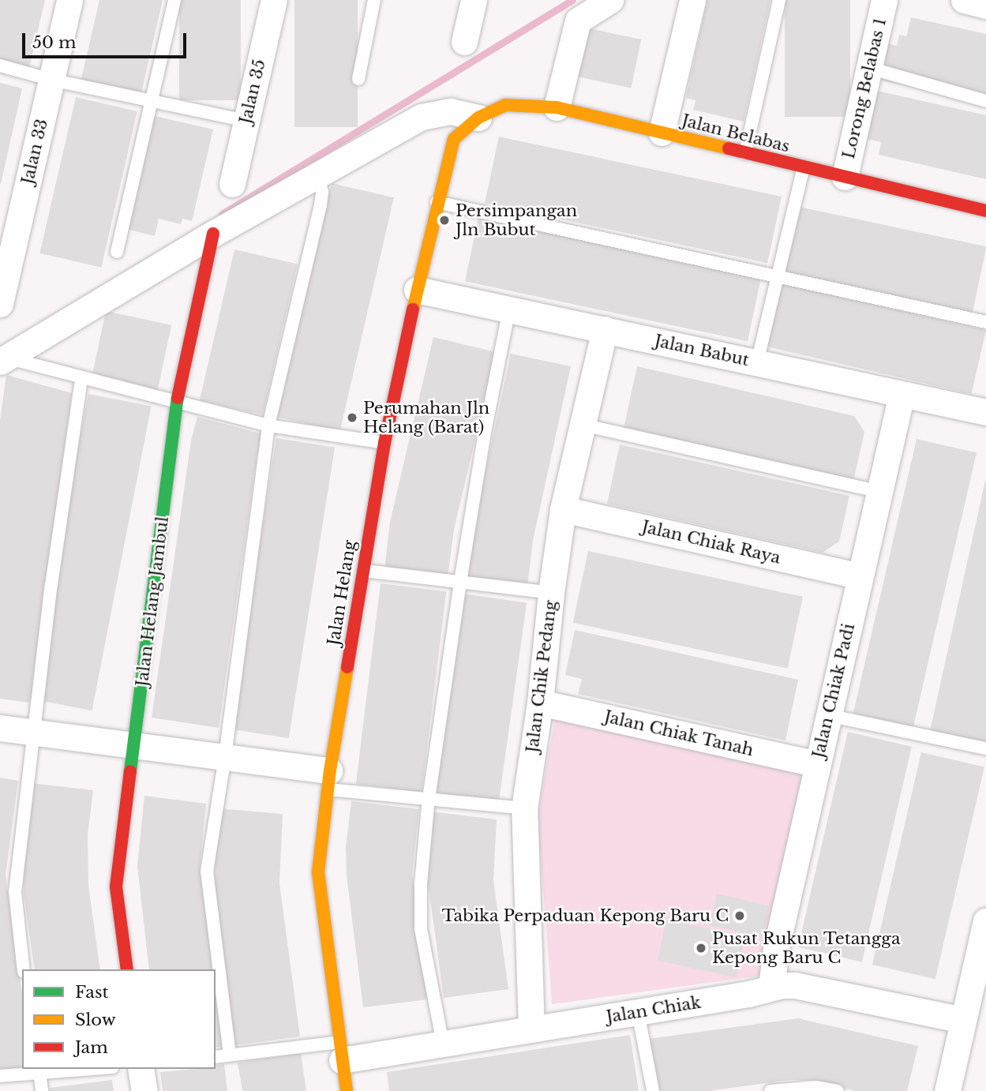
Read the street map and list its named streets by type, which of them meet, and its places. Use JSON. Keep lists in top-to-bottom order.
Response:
{
  "streets": {
    "street": [
      "Lorong Belabas 1",
      "Jalan 35",
      "Jalan Belabas",
      "Jalan 33",
      "Jalan Babut",
      "Jalan Chiak Raya",
      "Jalan Helang",
      "Jalan Helang Jambul",
      "Jalan Chik Pedang",
      "Jalan Chiak Padi",
      "Jalan Chiak Tanah",
      "Jalan Chiak"
    ]
  },
  "crossings": [
    ["Lorong Belabas 1", "Jalan Belabas"],
    ["Jalan Belabas", "Jalan Helang"],
    ["Jalan Babut", "Jalan Helang"],
    ["Jalan Babut", "Jalan Chik Pedang"],
    ["Jalan Babut", "Jalan Chiak Padi"],
    ["Jalan Chiak Raya", "Jalan Chik Pedang"],
    ["Jalan Chiak Raya", "Jalan Chiak Padi"],
    ["Jalan Helang", "Jalan Chiak"],
    ["Jalan Chik Pedang", "Jalan Chiak Tanah"],
    ["Jalan Chik Pedang", "Jalan Chiak"],
    ["Jalan Chiak Padi", "Jalan Chiak Tanah"],
    ["Jalan Chiak Padi", "Jalan Chiak"]
  ],
  "places": [
    "Persimpangan Jln Bubut",
    "Perumahan Jln Helang (Barat)",
    "Tabika Perpaduan Kepong Baru C",
    "Pusat Rukun Tetangga Kepong Baru C"
  ],
  "legend": ["Fast", "Slow", "Jam"],
  "scale_bar": "50 m"
}
